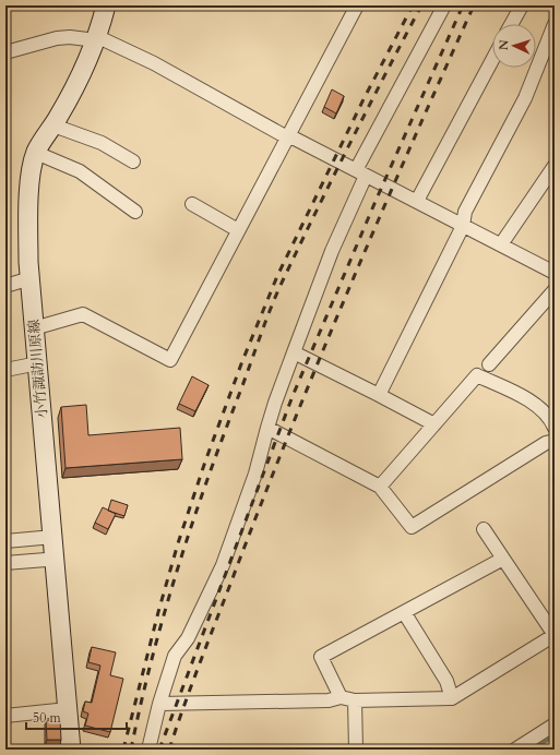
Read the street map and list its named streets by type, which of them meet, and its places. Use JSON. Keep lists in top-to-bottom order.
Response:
{
  "streets": {
    "main road": ["小竹諏訪川原線"]
  },
  "scale_bar": "50 m",
  "north": "left"
}
